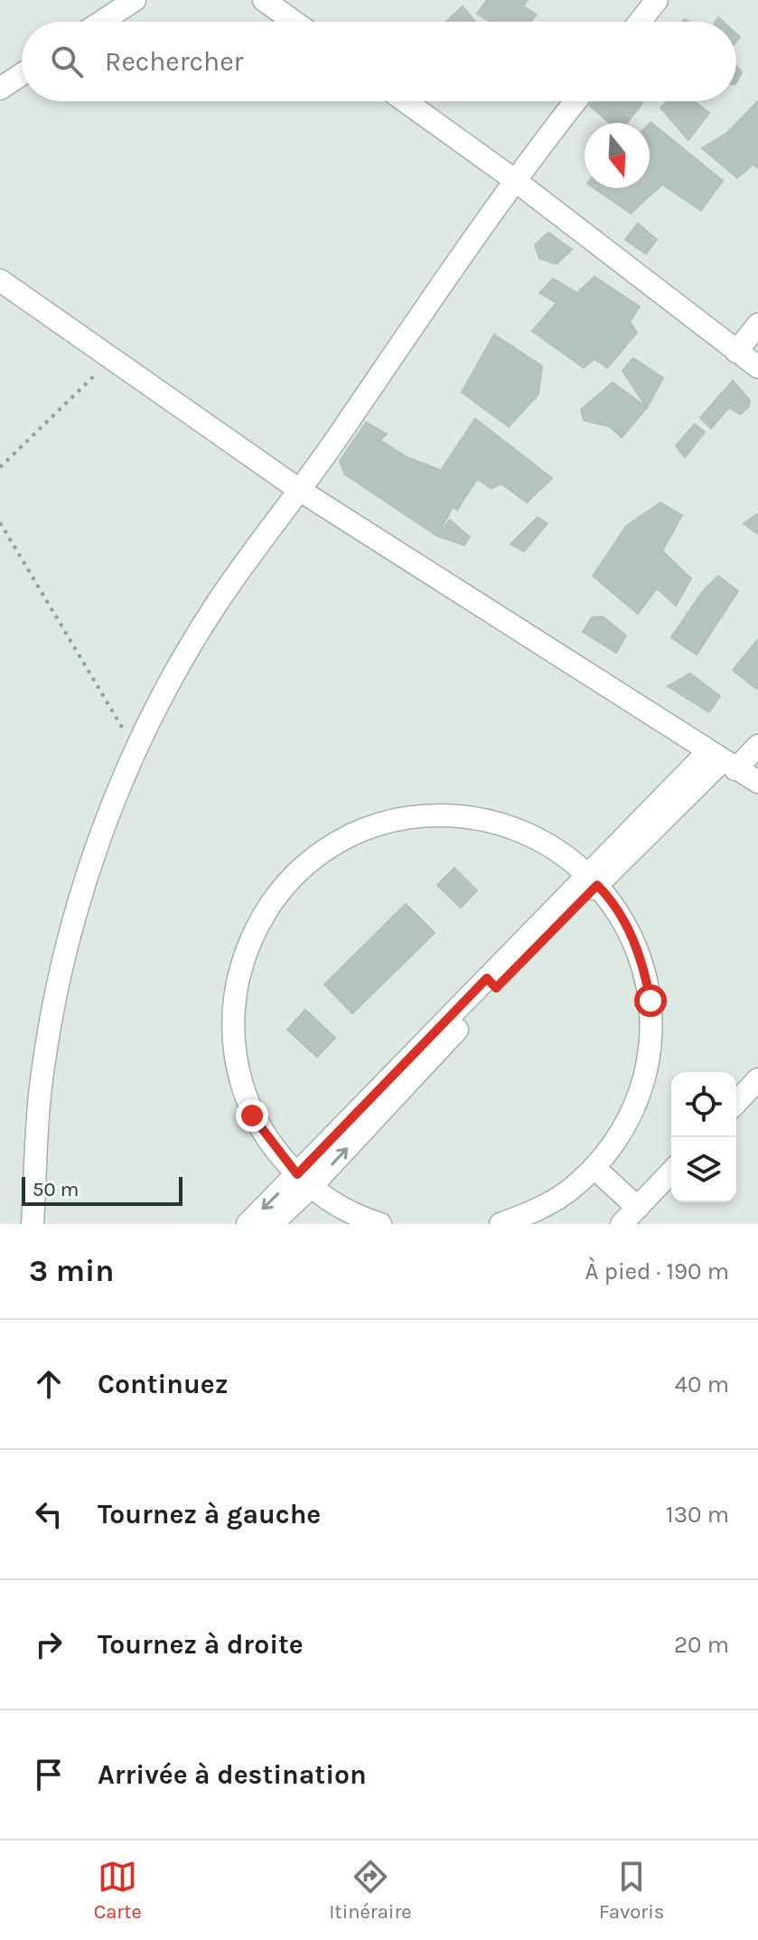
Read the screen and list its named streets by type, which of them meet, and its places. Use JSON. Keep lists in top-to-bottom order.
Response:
{
  "scale_bar": "50 m",
  "north": "bottom",
  "page": {
    "search": "Rechercher",
    "scale": "50 m",
    "heading": ["3 min", "À pied · 190 m"],
    "list": [
      ["Continuez", "40 m"],
      ["Tournez à gauche", "130 m"],
      ["Tournez à droite", "20 m"],
      "Arrivée à destination"
    ],
    "nav": ["Carte", "Itinéraire", "Favoris"]
  }
}
